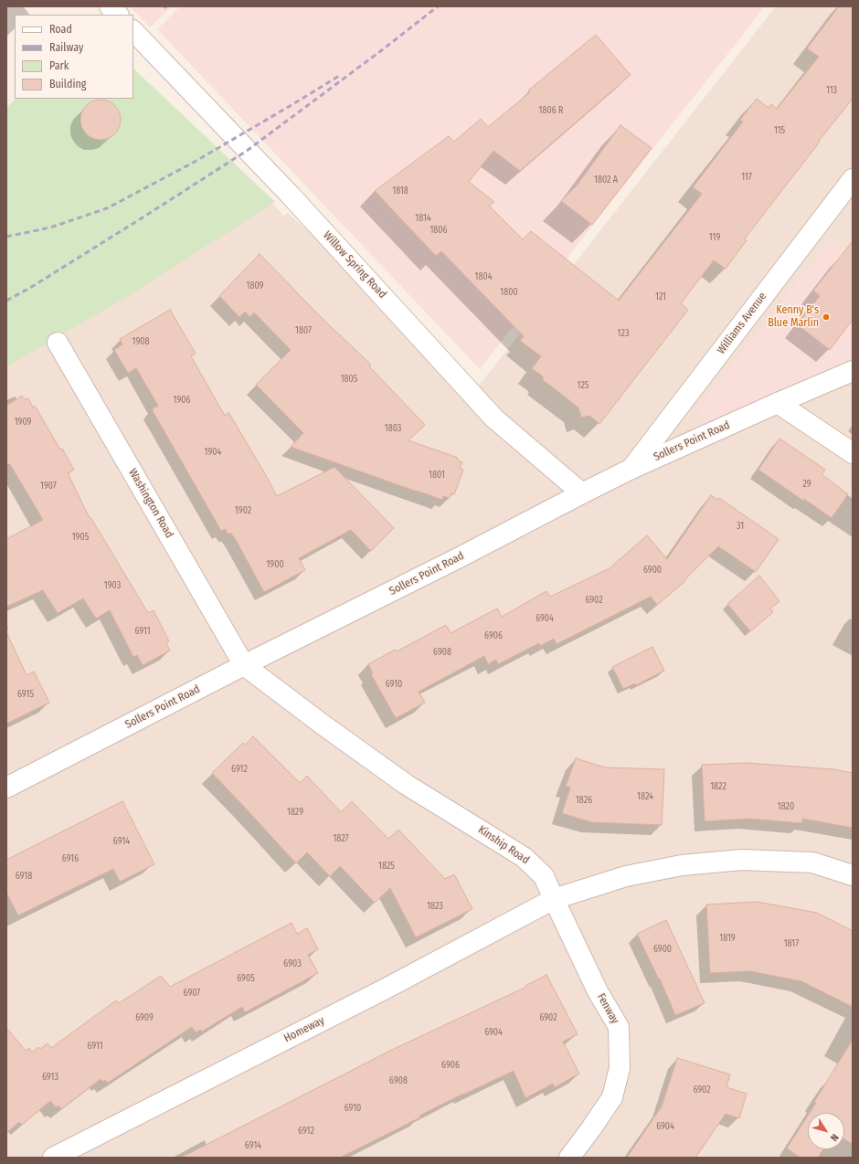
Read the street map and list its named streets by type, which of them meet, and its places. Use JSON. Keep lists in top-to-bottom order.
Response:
{
  "streets": {
    "street": [
      "Willow Spring Road",
      "Williams Avenue",
      "Sollers Point Road",
      "Washington Road",
      "Kinship Road",
      "Fenway",
      "Homeway"
    ]
  },
  "crossings": [
    ["Willow Spring Road", "Sollers Point Road"],
    ["Williams Avenue", "Sollers Point Road"],
    ["Sollers Point Road", "Washington Road"],
    ["Sollers Point Road", "Kinship Road"],
    ["Washington Road", "Kinship Road"],
    ["Kinship Road", "Fenway"],
    ["Kinship Road", "Homeway"],
    ["Fenway", "Homeway"]
  ],
  "places": ["Kenny B's Blue Marlin"],
  "house_numbers": [
    "113",
    "1806 R",
    "115",
    "117",
    "1802 A",
    "1818",
    "1814",
    "1806",
    "119",
    "1804",
    "1809",
    "1800",
    "121",
    "1807",
    "123",
    "1908",
    "1805",
    "125",
    "1906",
    "1909",
    "1803",
    "1904",
    "1801",
    "29",
    "1907",
    "1902",
    "31",
    "1905",
    "1900",
    "6900",
    "1903",
    "6902",
    "6904",
    "6911",
    "6906",
    "6908",
    "6910",
    "6915",
    "6912",
    "1822",
    "1824",
    "1826",
    "1820",
    "1829",
    "1827",
    "6914",
    "6916",
    "1825",
    "6918",
    "1823",
    "1819",
    "1817",
    "6900",
    "6903",
    "6905",
    "6907",
    "6909",
    "6902",
    "6904",
    "6911",
    "6906",
    "6913",
    "6908",
    "6902",
    "6910",
    "6904",
    "6912",
    "6914"
  ],
  "legend": [
    "Road",
    "Railway",
    "Park",
    "Building"
  ],
  "north": "bottom right"
}
